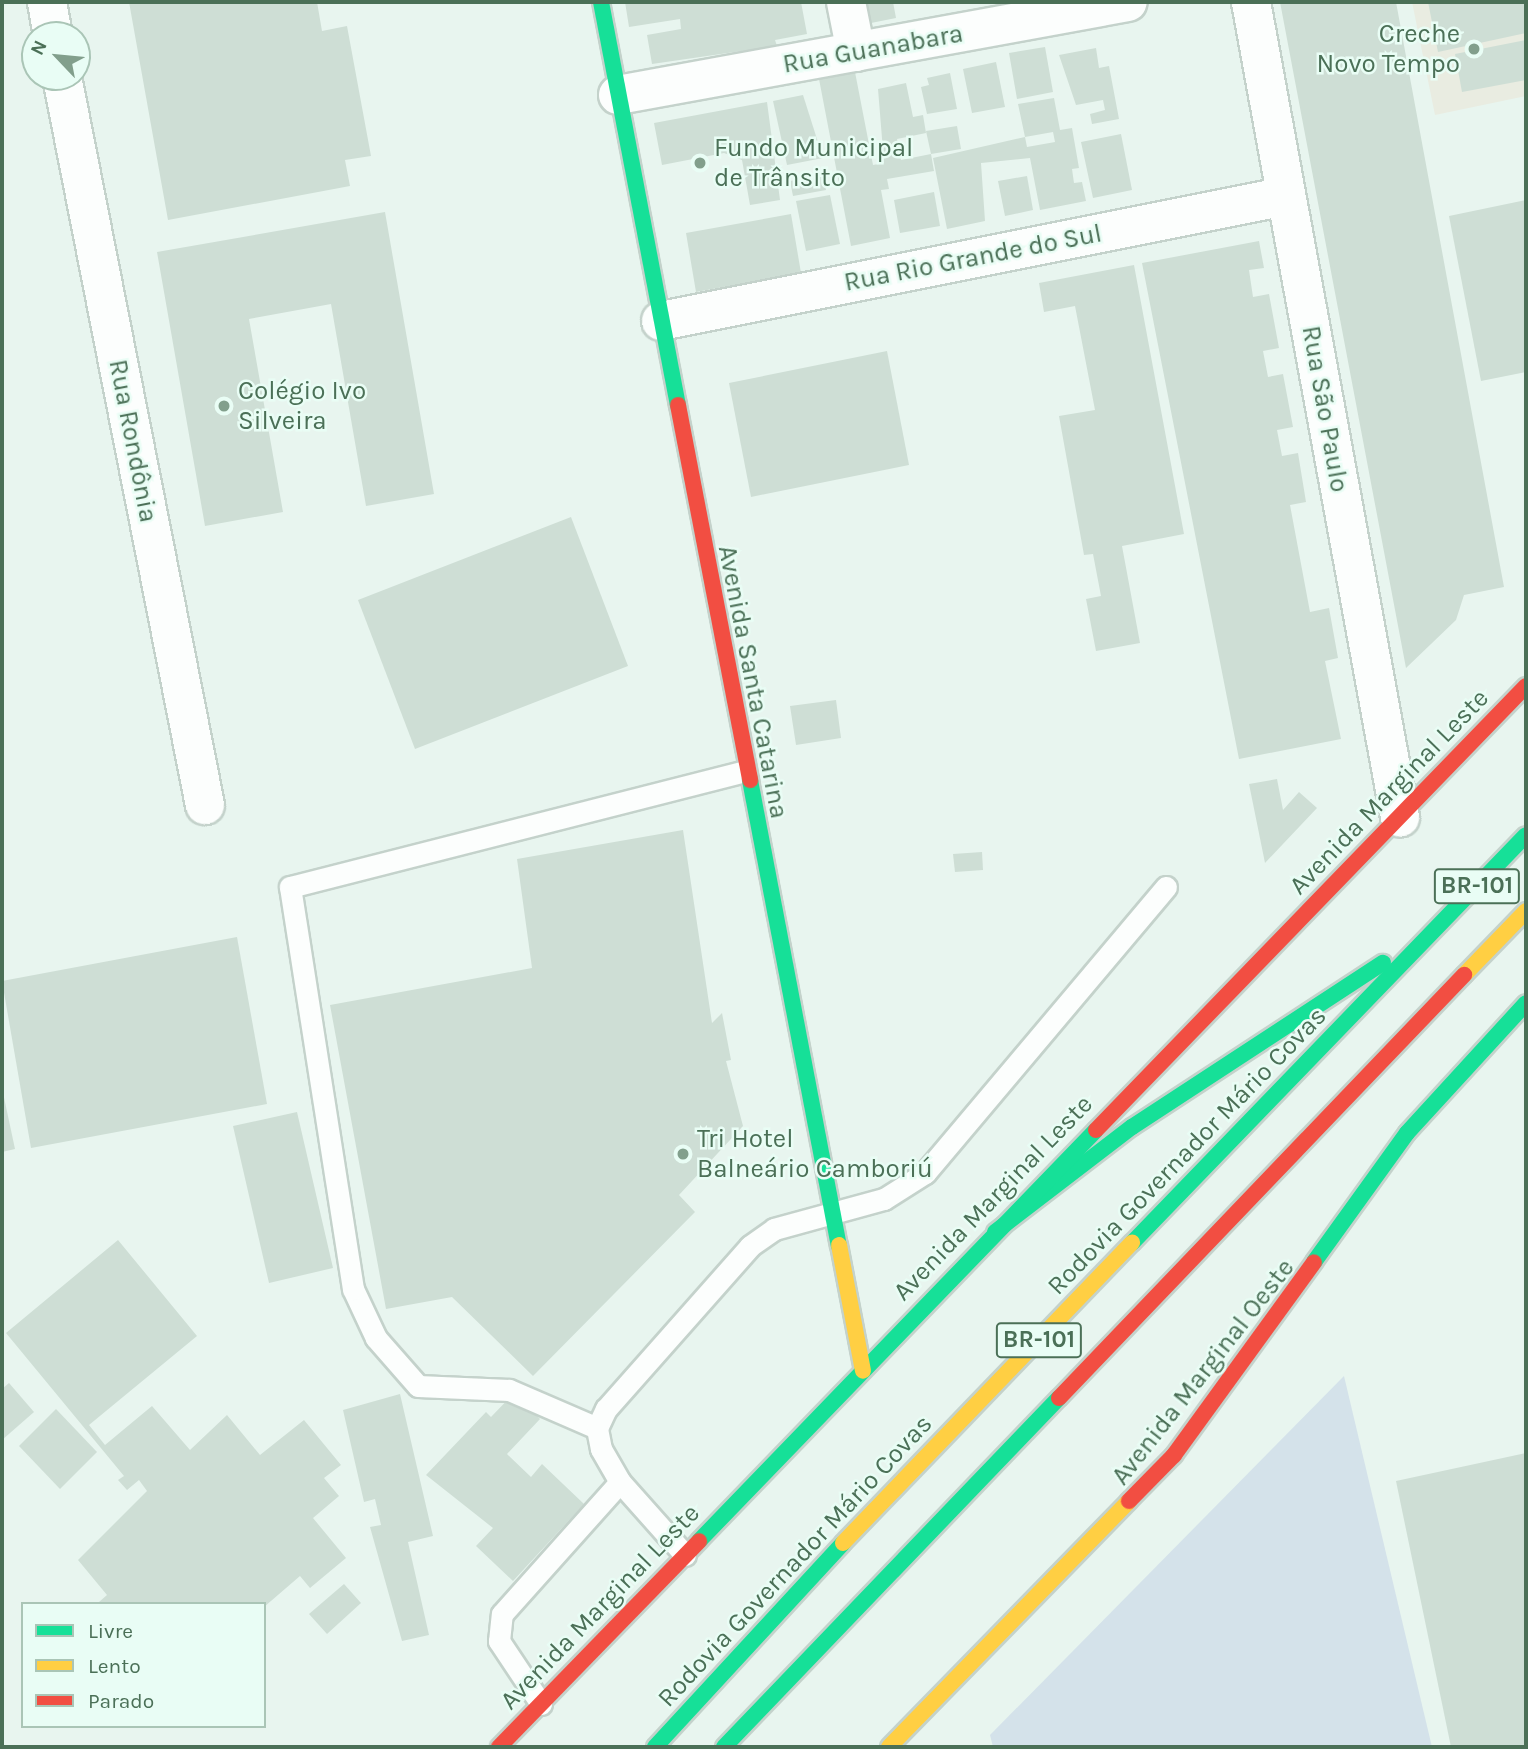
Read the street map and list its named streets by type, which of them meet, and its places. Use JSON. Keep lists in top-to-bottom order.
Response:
{
  "streets": {
    "main road": [
      "Avenida Santa Catarina",
      "Avenida Marginal Leste",
      "BR-101",
      "Rodovia Governador Mário Covas",
      "Avenida Marginal Oeste"
    ],
    "street": [
      "Rua Guanabara",
      "Rua Rio Grande do Sul",
      "Rua São Paulo",
      "Rua Rondônia"
    ]
  },
  "crossings": [
    ["Rua Guanabara", "Avenida Santa Catarina"],
    ["Rua Rio Grande do Sul", "Rua São Paulo"],
    ["Rua Rio Grande do Sul", "Avenida Santa Catarina"],
    ["Rua São Paulo", "Avenida Marginal Leste"],
    ["Avenida Santa Catarina", "Avenida Marginal Leste"]
  ],
  "places": [
    "Creche Novo Tempo",
    "Fundo Municipal de Trânsito",
    "Colégio Ivo Silveira",
    "Tri Hotel Balneário Camboriú"
  ],
  "legend": ["Livre", "Lento", "Parado"],
  "north": "top left"
}
